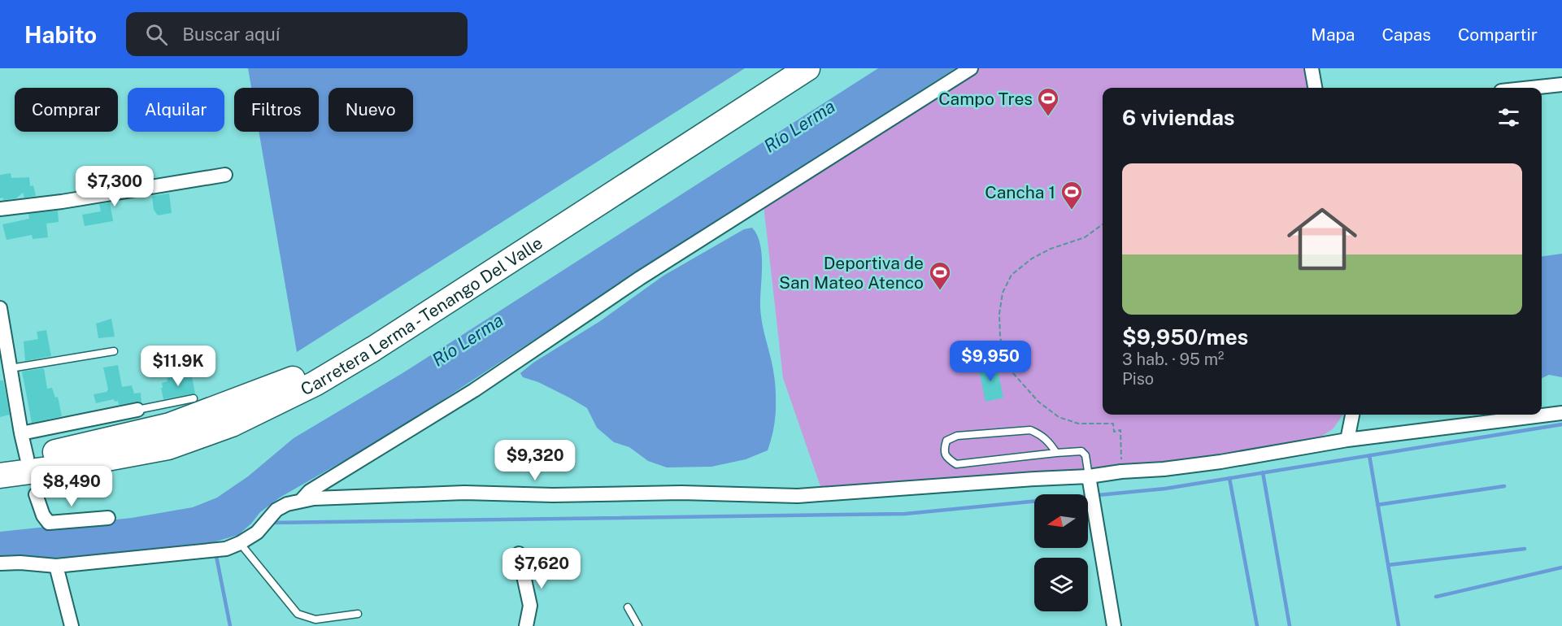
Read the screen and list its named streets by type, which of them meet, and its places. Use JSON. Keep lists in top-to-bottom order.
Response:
{
  "streets": {
    "highway": ["Carretera Lerma - Tenango Del Valle"]
  },
  "water": ["Río Lerma"],
  "places": {
    "sports": ["Campo Tres", "Cancha 1", "Deportiva de San Mateo Atenco"]
  },
  "north": "left",
  "page": {
    "header": "Habito",
    "search": "Buscar aquí",
    "nav": ["Mapa", "Capas", "Compartir"],
    "chip": [
      "Comprar",
      "Alquilar",
      "Filtros",
      "Nuevo"
    ],
    "heading": "6 viviendas",
    "list": [
      {
        "name": "$9,950/mes",
        "note": "3 hab. · 95 m² · Piso"
      }
    ],
    "price": [
      "$7,300",
      "$9,950",
      "$11.9K",
      "$9,320",
      "$8,490",
      "$7,620"
    ]
  }
}
